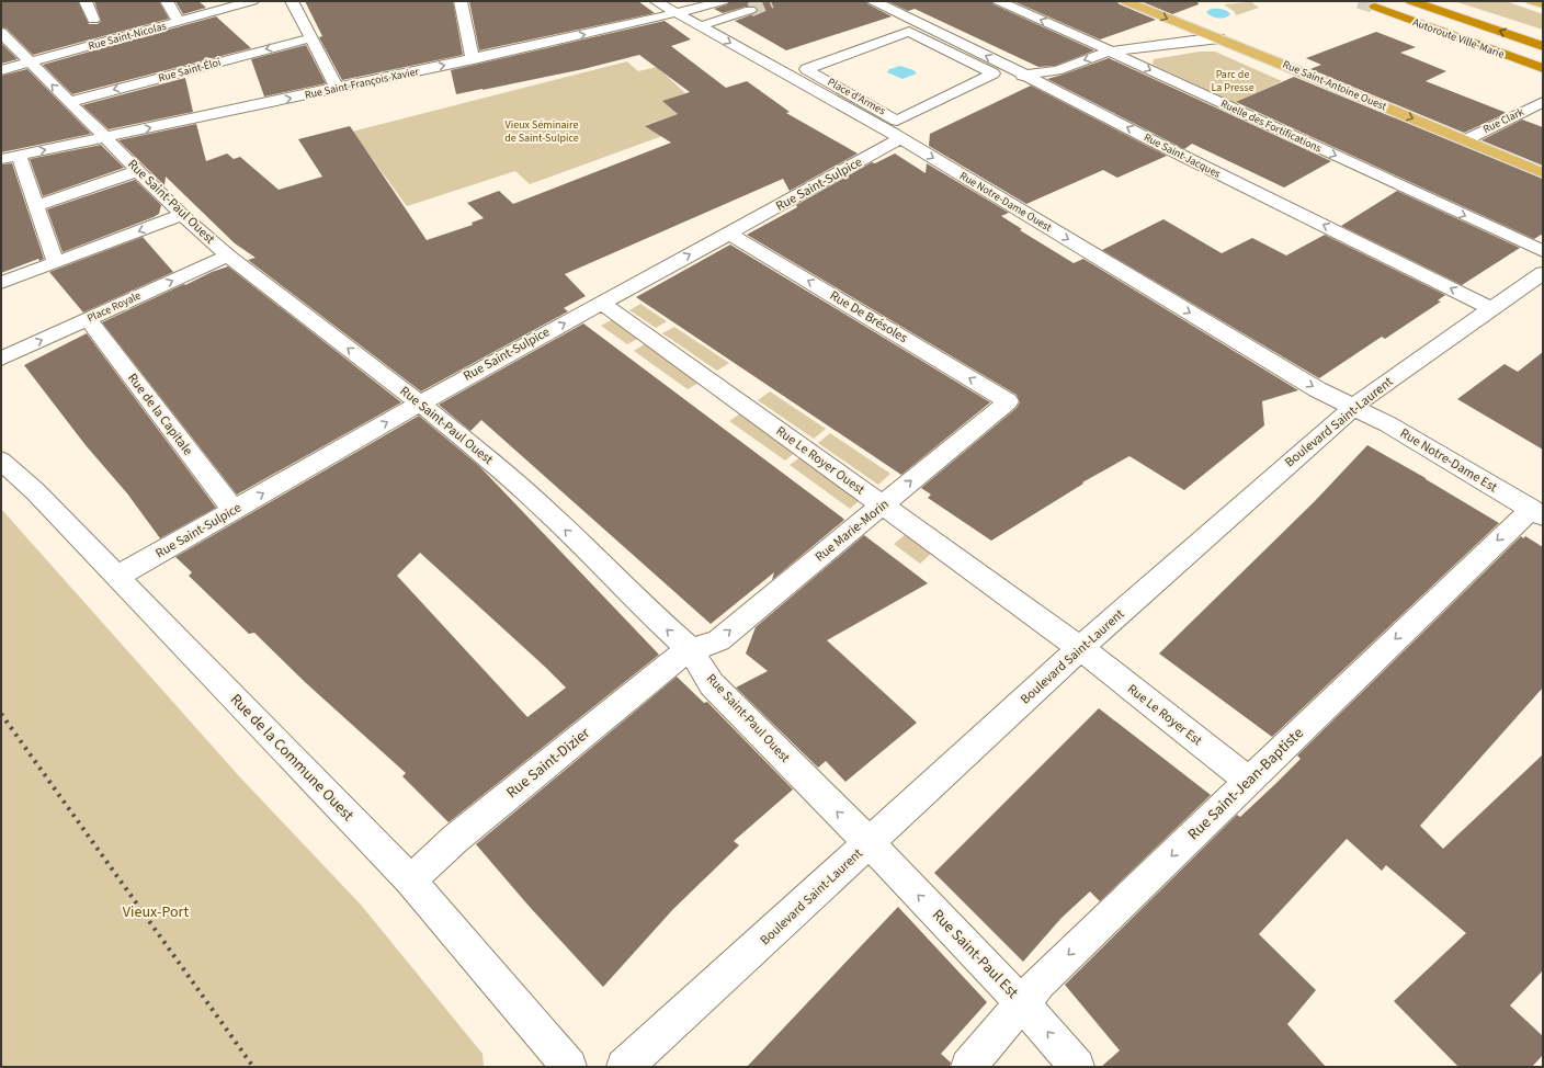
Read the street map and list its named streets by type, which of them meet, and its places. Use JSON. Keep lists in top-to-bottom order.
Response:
{
  "streets": {
    "highway": ["Autoroute Ville-Marie"],
    "main road": ["Rue Saint-Antoine Ouest"],
    "street": [
      "Rue Saint-Nicolas",
      "Rue Saint-Éloi",
      "Rue Saint-François-Xavier",
      "Place d'Armes",
      "Rue Clark",
      "Ruelle des Fortifications",
      "Rue Saint-Jacques",
      "Rue Saint-Sulpice",
      "Rue Saint-Paul Ouest",
      "Rue Notre-Dame Ouest",
      "Place Royale",
      "Rue De Brésoles",
      "Rue de la Capitale",
      "Boulevard Saint-Laurent",
      "Rue Le Royer Ouest",
      "Rue Notre-Dame Est",
      "Rue Marie-Morin",
      "Rue Le Royer Est",
      "Rue de la Commune Ouest",
      "Rue Saint-Dizier",
      "Rue Saint-Jean-Baptiste",
      "Rue Saint-Paul Est"
    ]
  },
  "crossings": [
    ["Rue Saint-Nicolas", "Rue Saint-Paul Ouest"],
    ["Rue Saint-Éloi", "Rue Saint-Paul Ouest"],
    ["Rue Saint-François-Xavier", "Rue Saint-Paul Ouest"],
    ["Rue Saint-François-Xavier", "Rue Notre-Dame Ouest"],
    ["Rue Saint-Antoine Ouest", "Rue Clark"],
    ["Place d'Armes", "Rue Saint-Jacques"],
    ["Rue Saint-Jacques", "Boulevard Saint-Laurent"],
    ["Rue Saint-Sulpice", "Rue Saint-Paul Ouest"],
    ["Rue Saint-Sulpice", "Rue Notre-Dame Ouest"],
    ["Rue Saint-Sulpice", "Rue De Brésoles"],
    ["Rue Saint-Sulpice", "Rue de la Capitale"],
    ["Rue Saint-Sulpice", "Rue Le Royer Ouest"],
    ["Rue Saint-Sulpice", "Rue de la Commune Ouest"],
    ["Rue Saint-Paul Ouest", "Place Royale"],
    ["Rue Saint-Paul Ouest", "Boulevard Saint-Laurent"],
    ["Rue Saint-Paul Ouest", "Rue Marie-Morin"],
    ["Rue Saint-Paul Ouest", "Rue Saint-Dizier"],
    ["Rue Saint-Paul Ouest", "Rue Saint-Paul Est"],
    ["Rue Notre-Dame Ouest", "Boulevard Saint-Laurent"],
    ["Rue Notre-Dame Ouest", "Rue Notre-Dame Est"],
    ["Place Royale", "Rue de la Capitale"],
    ["Rue De Brésoles", "Rue Marie-Morin"],
    ["Boulevard Saint-Laurent", "Rue Le Royer Ouest"],
    ["Boulevard Saint-Laurent", "Rue Notre-Dame Est"],
    ["Boulevard Saint-Laurent", "Rue Le Royer Est"],
    ["Boulevard Saint-Laurent", "Rue Saint-Paul Est"],
    ["Rue Le Royer Ouest", "Rue Marie-Morin"],
    ["Rue Le Royer Ouest", "Rue Le Royer Est"],
    ["Rue Notre-Dame Est", "Rue Saint-Jean-Baptiste"],
    ["Rue Marie-Morin", "Rue Saint-Dizier"],
    ["Rue Le Royer Est", "Rue Saint-Jean-Baptiste"],
    ["Rue de la Commune Ouest", "Rue Saint-Dizier"],
    ["Rue Saint-Jean-Baptiste", "Rue Saint-Paul Est"]
  ],
  "one_way": [
    "Rue Saint-Antoine Ouest",
    "Rue Saint-Jacques",
    "Rue Saint-Sulpice",
    "Rue Saint-Paul Ouest",
    "Rue Notre-Dame Ouest",
    "Rue De Brésoles",
    "Rue Marie-Morin",
    "Rue Saint-Jean-Baptiste",
    "Rue Saint-Paul Est"
  ],
  "parks": ["Parc de La Presse", "Vieux Séminaire de Saint-Sulpice", "Vieux-Port"]
}
